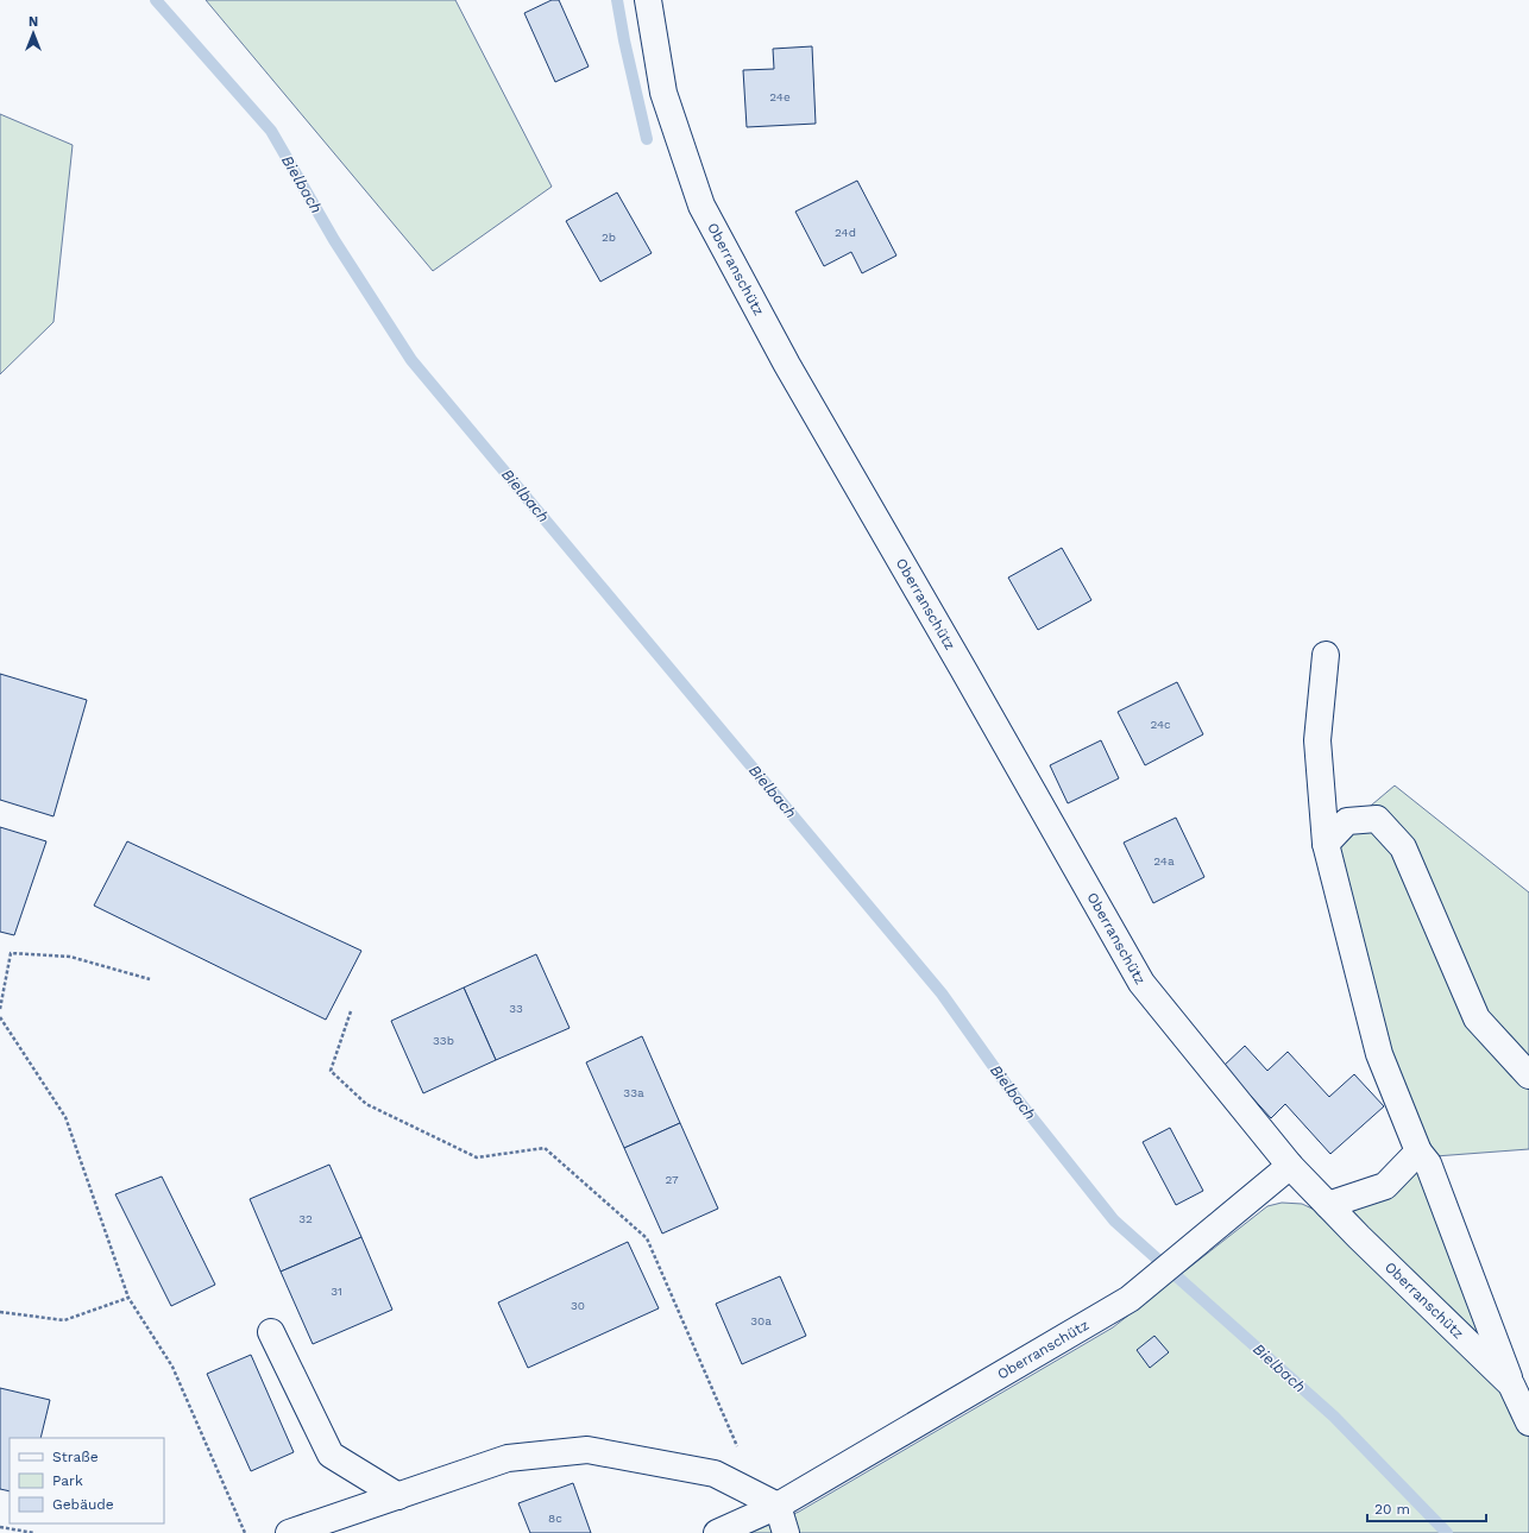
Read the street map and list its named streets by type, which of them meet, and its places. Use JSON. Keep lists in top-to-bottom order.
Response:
{
  "streets": {
    "street": ["Oberranschütz"]
  },
  "water": ["Bielbach"],
  "house_numbers": [
    "24e",
    "24d",
    "2b",
    "24c",
    "24a",
    "33",
    "33b",
    "33a",
    "27",
    "32",
    "31",
    "30",
    "30a",
    "8c"
  ],
  "legend": ["Straße", "Park", "Gebäude"],
  "scale_bar": "20 m",
  "north": "top"
}
